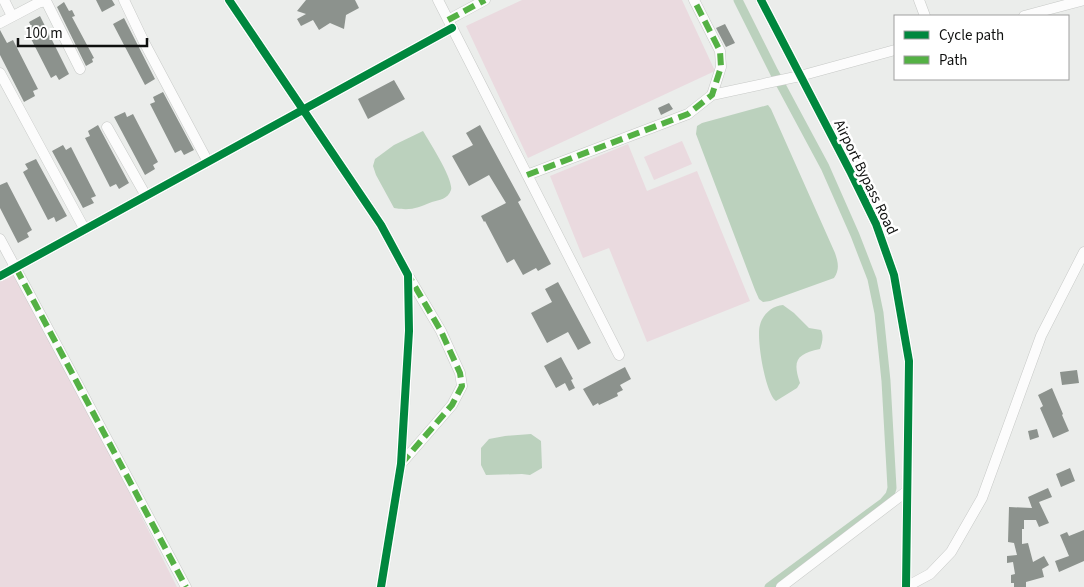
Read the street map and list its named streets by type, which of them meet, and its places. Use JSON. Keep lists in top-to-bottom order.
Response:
{
  "streets": {
    "street": ["Airport Bypass Road"]
  },
  "legend": ["Cycle path", "Path"],
  "scale_bar": "100 m"
}
